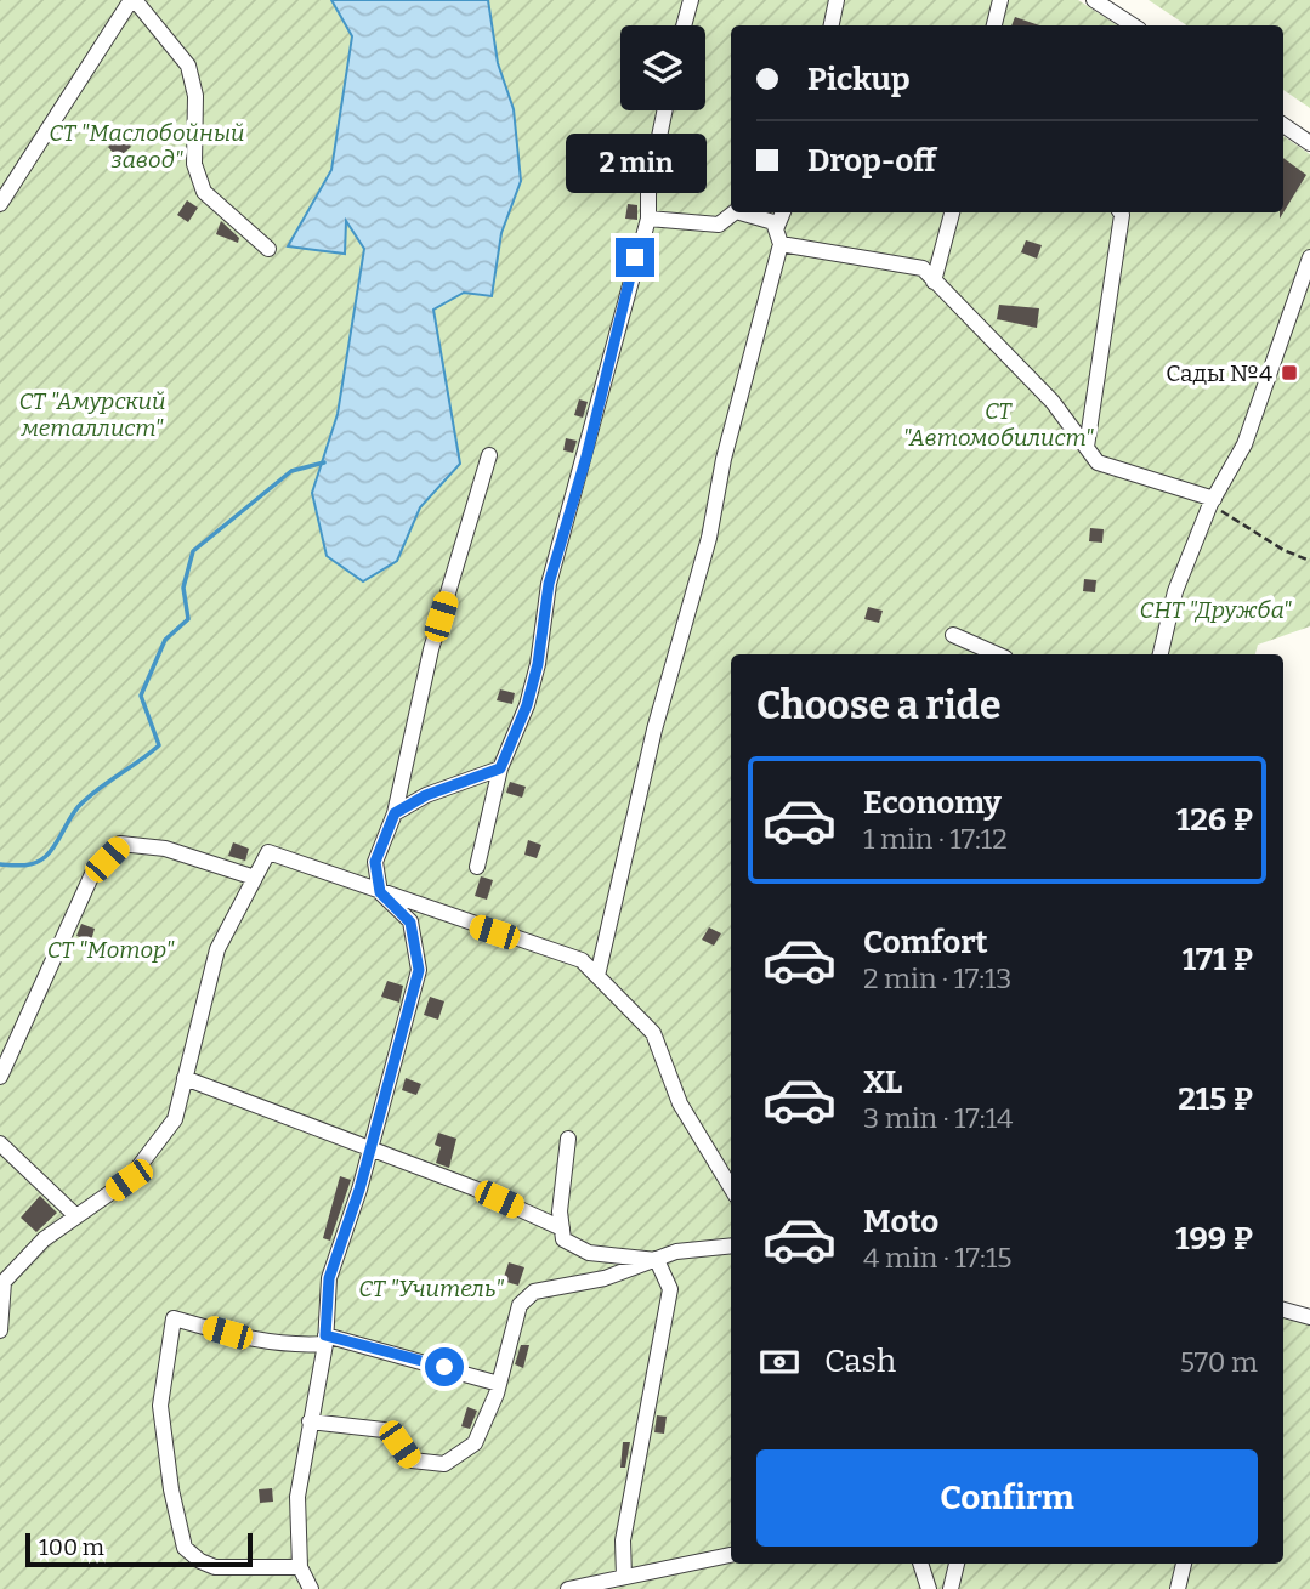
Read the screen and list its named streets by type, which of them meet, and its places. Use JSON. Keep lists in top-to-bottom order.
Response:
{
  "parks": [
    "СТ \"Маслобойный завод\"",
    "СТ \"Амурский металлист\"",
    "СТ \"Автомобилист\"",
    "СНТ \"Дружба\"",
    "СТ \"Мотор\"",
    "СТ \"Учитель\""
  ],
  "places": {
    "transit": ["Сады №4"]
  },
  "scale_bar": "100 m",
  "page": {
    "banner": ["Pickup", "Drop-off"],
    "bubble": "2 min",
    "heading": "Choose a ride",
    "list": [
      {
        "name": "Economy",
        "note": "1 min · 17:12",
        "value": "126 ₽"
      },
      {
        "name": "Comfort",
        "note": "2 min · 17:13",
        "value": "171 ₽"
      },
      {
        "name": "XL",
        "note": "3 min · 17:14",
        "value": "215 ₽"
      },
      {
        "name": "Moto",
        "note": "4 min · 17:15",
        "value": "199 ₽"
      }
    ],
    "pay": ["Cash", "570 m"],
    "buttons": "Confirm",
    "scale": "100 m"
  }
}
